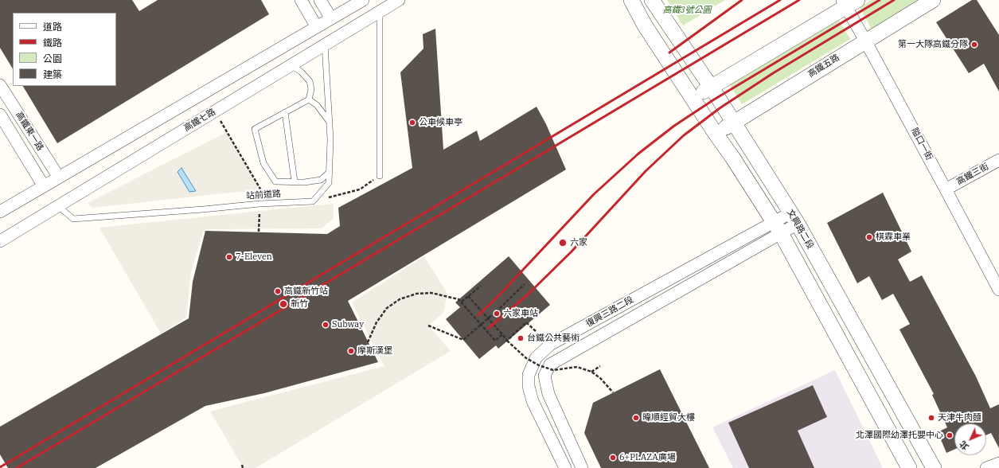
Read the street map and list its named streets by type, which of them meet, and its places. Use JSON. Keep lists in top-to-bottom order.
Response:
{
  "streets": {
    "street": [
      "高鐵五路",
      "高鐵七路",
      "高鐵東一路",
      "隘口一街",
      "高鐵三街",
      "文興路二段",
      "復興三路二段"
    ],
    "lane": ["站前道路"]
  },
  "crossings": [
    ["高鐵五路", "隘口一街"],
    ["高鐵五路", "文興路二段"],
    ["高鐵七路", "站前道路"],
    ["隘口一街", "高鐵三街"],
    ["文興路二段", "復興三路二段"]
  ],
  "parks": ["高鐵3號公園"],
  "places": [
    "第一大隊高鐵分隊",
    "公車候車亭",
    "棋霖車業",
    "六家",
    "7-Eleven",
    "高鐵新竹站",
    "新竹",
    "六家車站",
    "Subway",
    "台鐵公共藝術",
    "摩斯漢堡",
    "暐順經貿大樓",
    "天津牛肉麵",
    "北澤國際幼澤托嬰中心",
    "6+PLAZA廣場"
  ],
  "legend": [
    "道路",
    "鐵路",
    "公園",
    "建築"
  ],
  "north": "bottom left"
}
